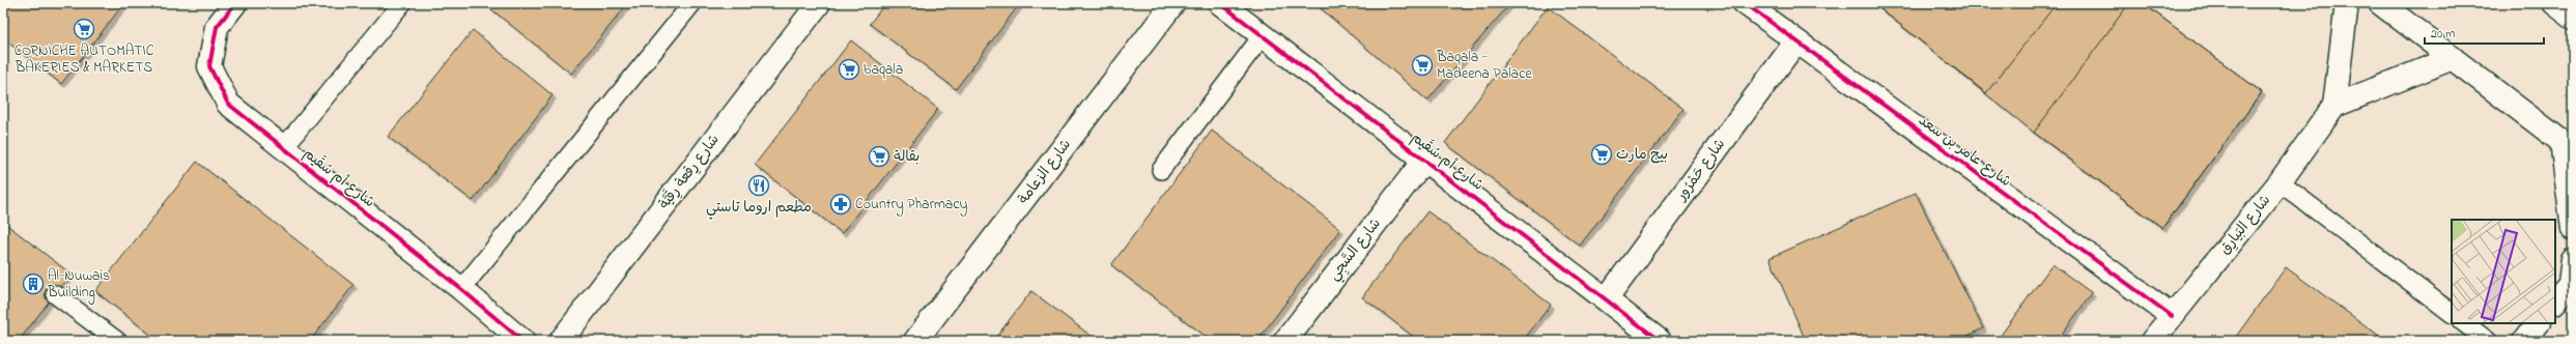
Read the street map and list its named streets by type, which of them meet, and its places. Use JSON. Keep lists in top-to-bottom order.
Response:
{
  "streets": {
    "street": [
      "شارع عامر بن سعد",
      "شارع أم سُقَيم",
      "شارع حَمْرُور",
      "شارع رِقعة رِقَيَّة",
      "شارع الزعامة",
      "شارع البَيارِق",
      "شارع السَّجِي"
    ]
  },
  "crossings": [
    ["شارع عامر بن سعد", "شارع حَمْرُور"],
    ["شارع عامر بن سعد", "شارع البَيارِق"],
    ["شارع أم سُقَيم", "شارع حَمْرُور"],
    ["شارع أم سُقَيم", "شارع السَّجِي"]
  ],
  "places": {
    "supermarket": [
      "CORNICHE AUTOMATIC BAKERIES & MARKETS",
      "Baqala - Madeena Palace",
      "baqala",
      "بيج مارت",
      "بقالة"
    ],
    "restaurant": ["مطعم اروما تاستي"],
    "pharmacy": ["Country Pharmacy"],
    "building": ["Al-Nuwais Building"]
  },
  "scale_bar": "20 m"
}
